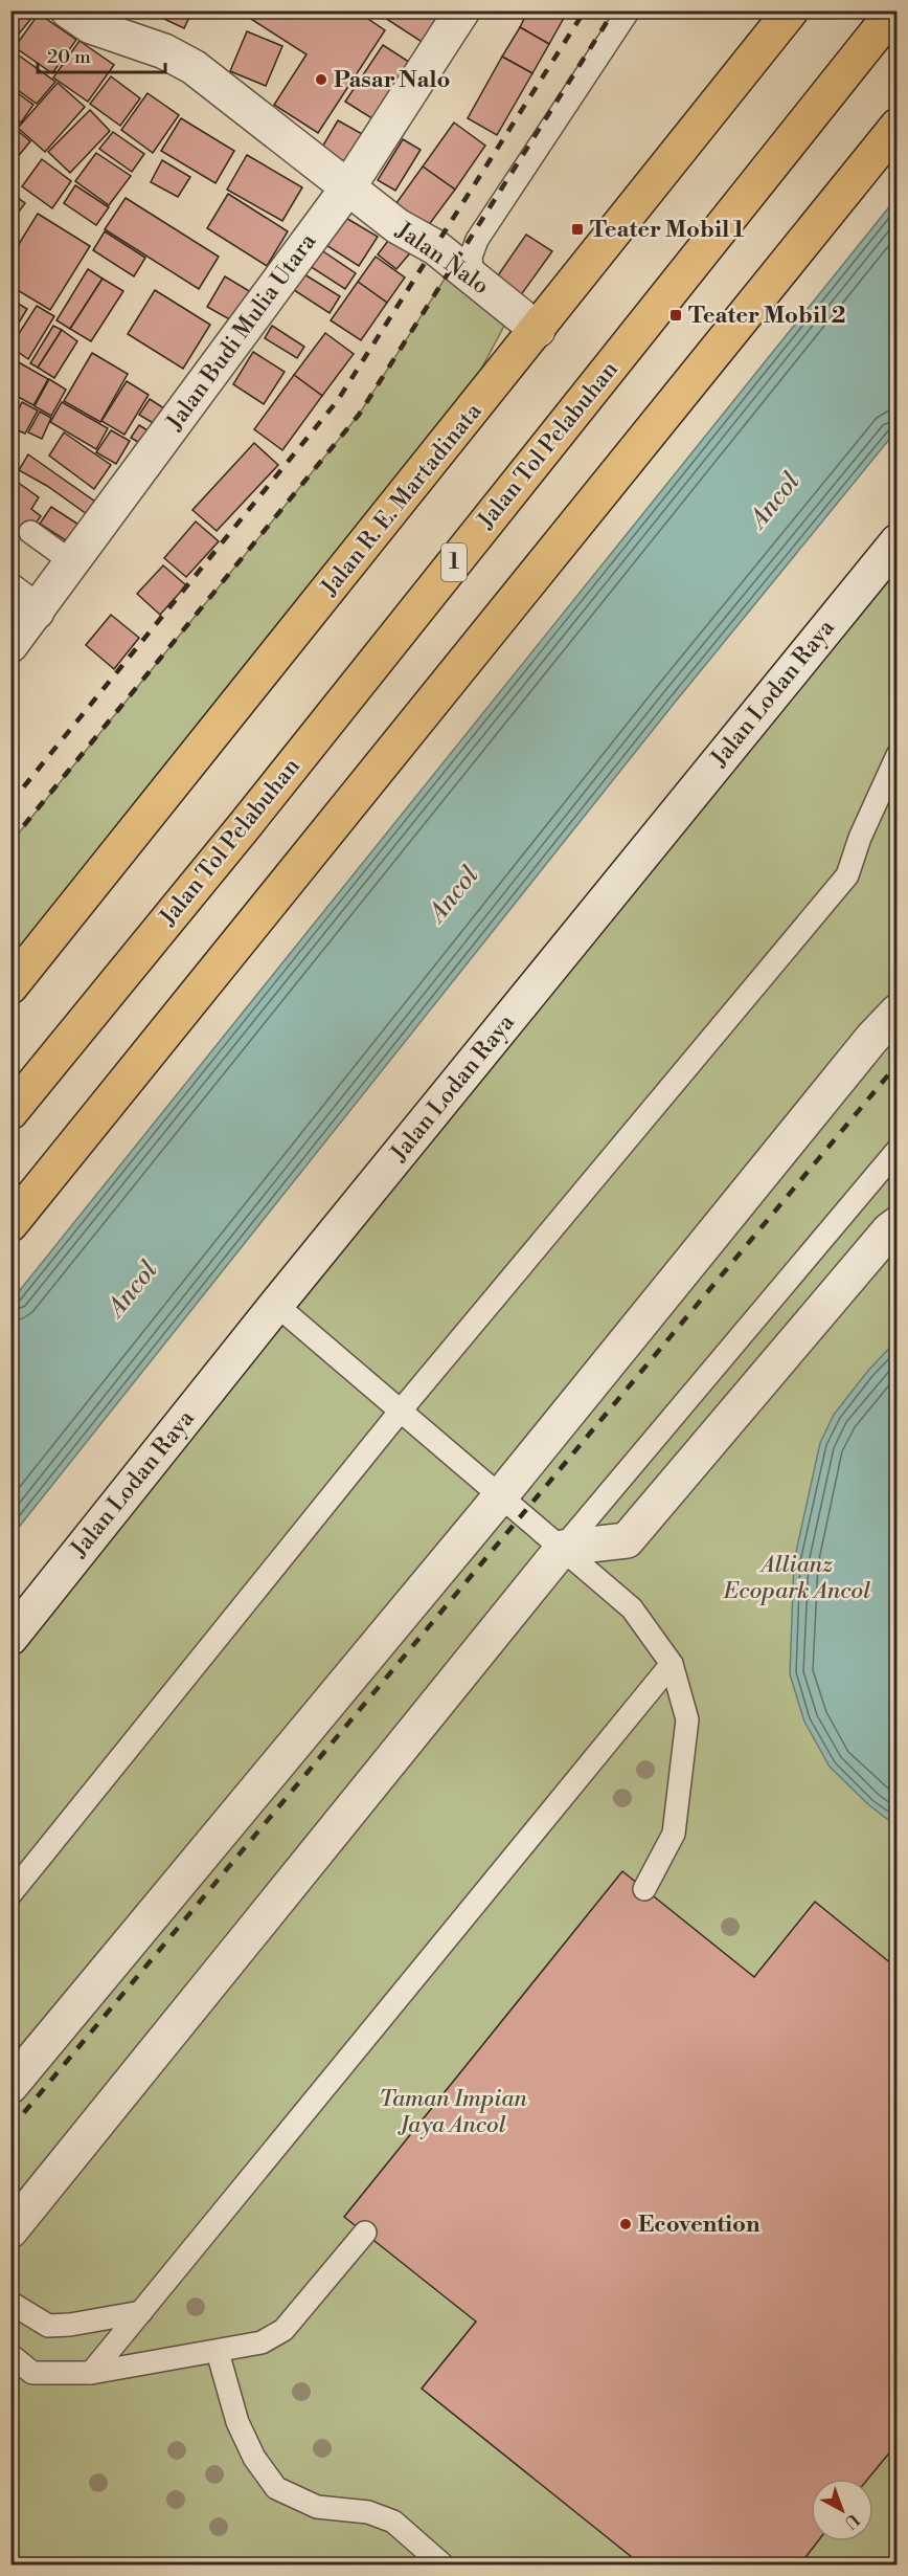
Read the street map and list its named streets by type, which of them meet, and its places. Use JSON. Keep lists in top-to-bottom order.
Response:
{
  "streets": {
    "highway": ["Jalan Tol Pelabuhan", "Jalan R. E. Martadinata", "1"],
    "street": ["Jalan Nalo", "Jalan Budi Mulia Utara", "Jalan Lodan Raya"]
  },
  "crossings": [
    ["Jalan Nalo", "Jalan Budi Mulia Utara"],
    ["Jalan Nalo", "Jalan R. E. Martadinata"]
  ],
  "water": ["Ancol"],
  "parks": ["Allianz Ecopark Ancol", "Taman Impian Jaya Ancol"],
  "places": {
    "other": ["Pasar Nalo", "Ecovention"],
    "transit": ["Teater Mobil 1", "Teater Mobil 2"]
  },
  "scale_bar": "20 m",
  "north": "bottom right"
}
